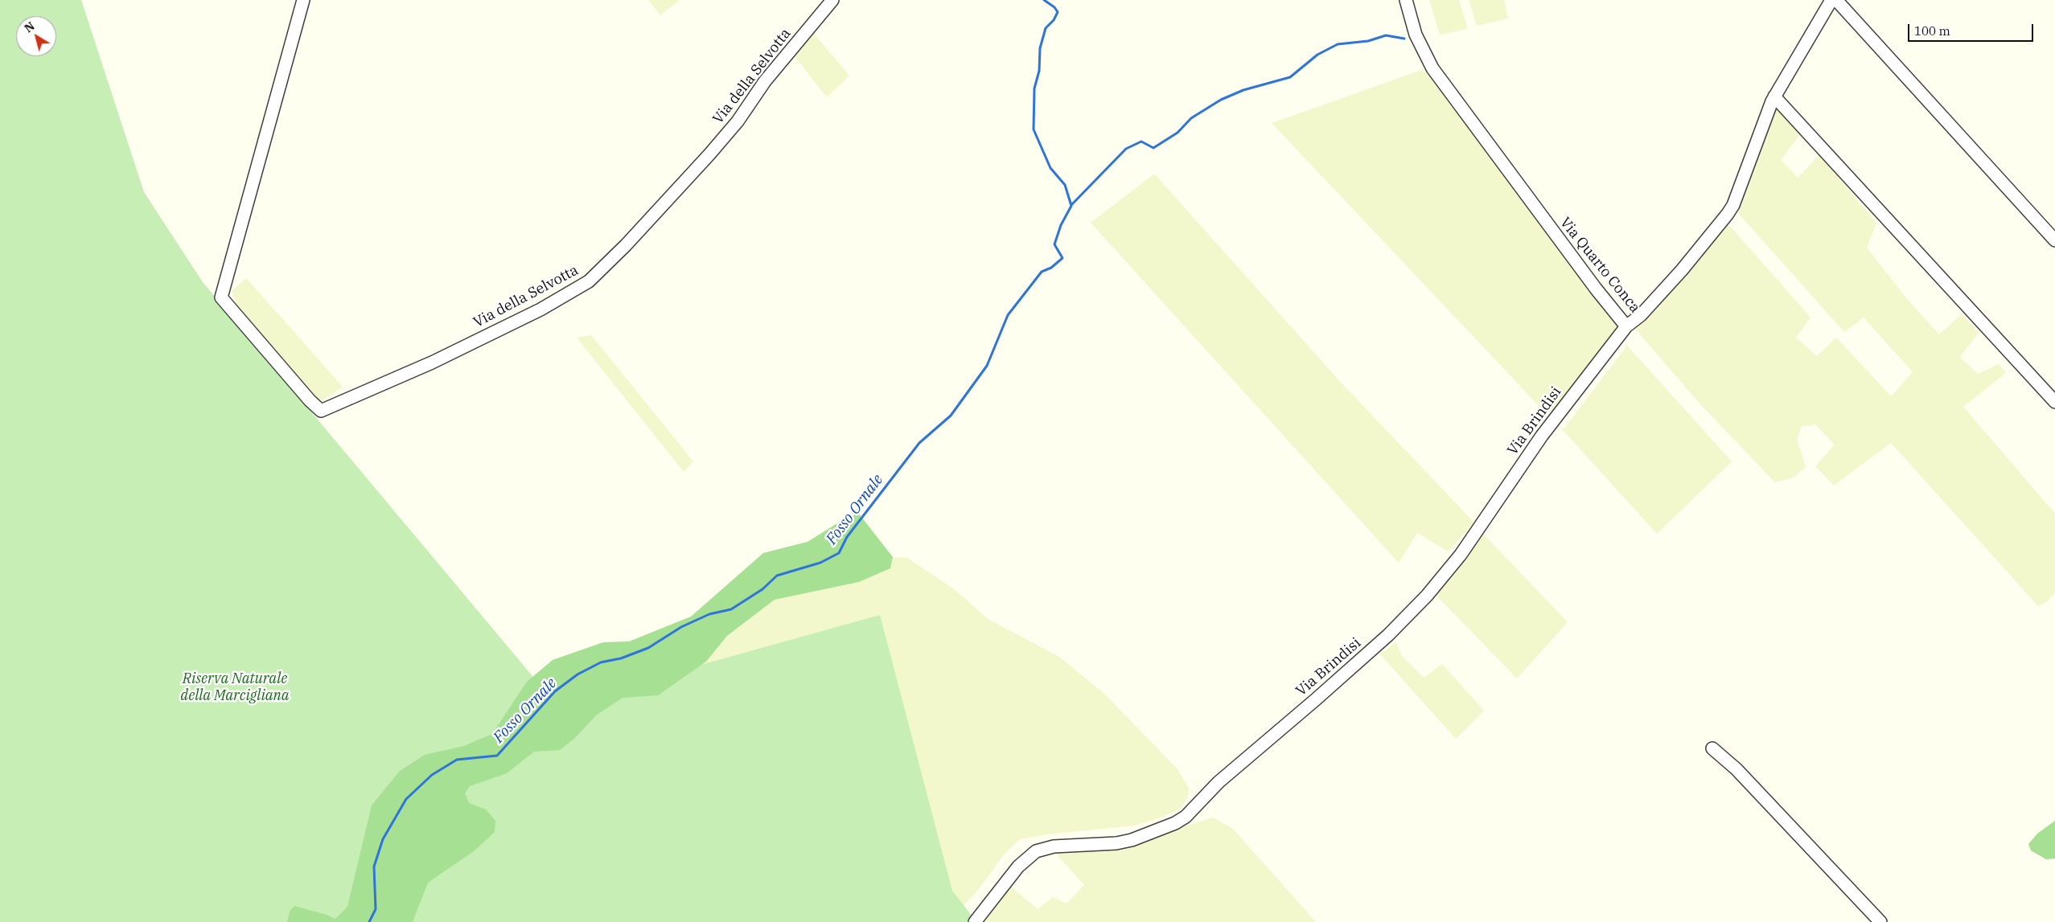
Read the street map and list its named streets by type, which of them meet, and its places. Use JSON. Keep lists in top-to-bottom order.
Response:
{
  "streets": {
    "street": ["Via della Selvotta", "Via Quarto Conca", "Via Brindisi"]
  },
  "crossings": [
    ["Via Quarto Conca", "Via Brindisi"]
  ],
  "water": ["Fosso Ornale"],
  "parks": ["Riserva Naturale della Marcigliana"],
  "scale_bar": "100 m",
  "north": "top left"
}
